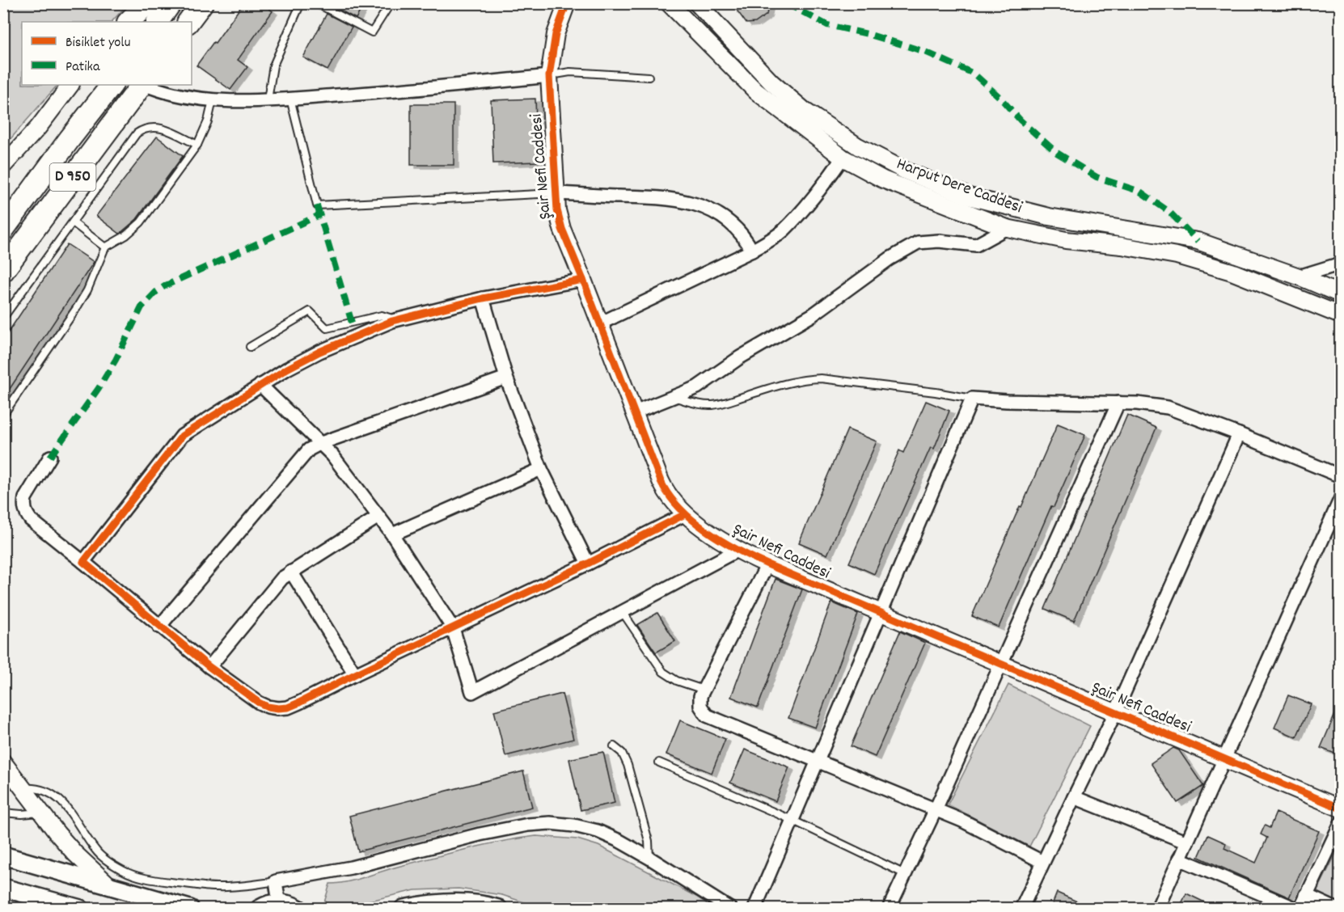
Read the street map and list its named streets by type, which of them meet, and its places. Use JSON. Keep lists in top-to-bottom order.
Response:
{
  "streets": {
    "highway": ["D 950"],
    "street": ["Şair Nefi Caddesi", "Harput Dere Caddesi"]
  },
  "legend": ["Bisiklet yolu", "Patika"]
}
